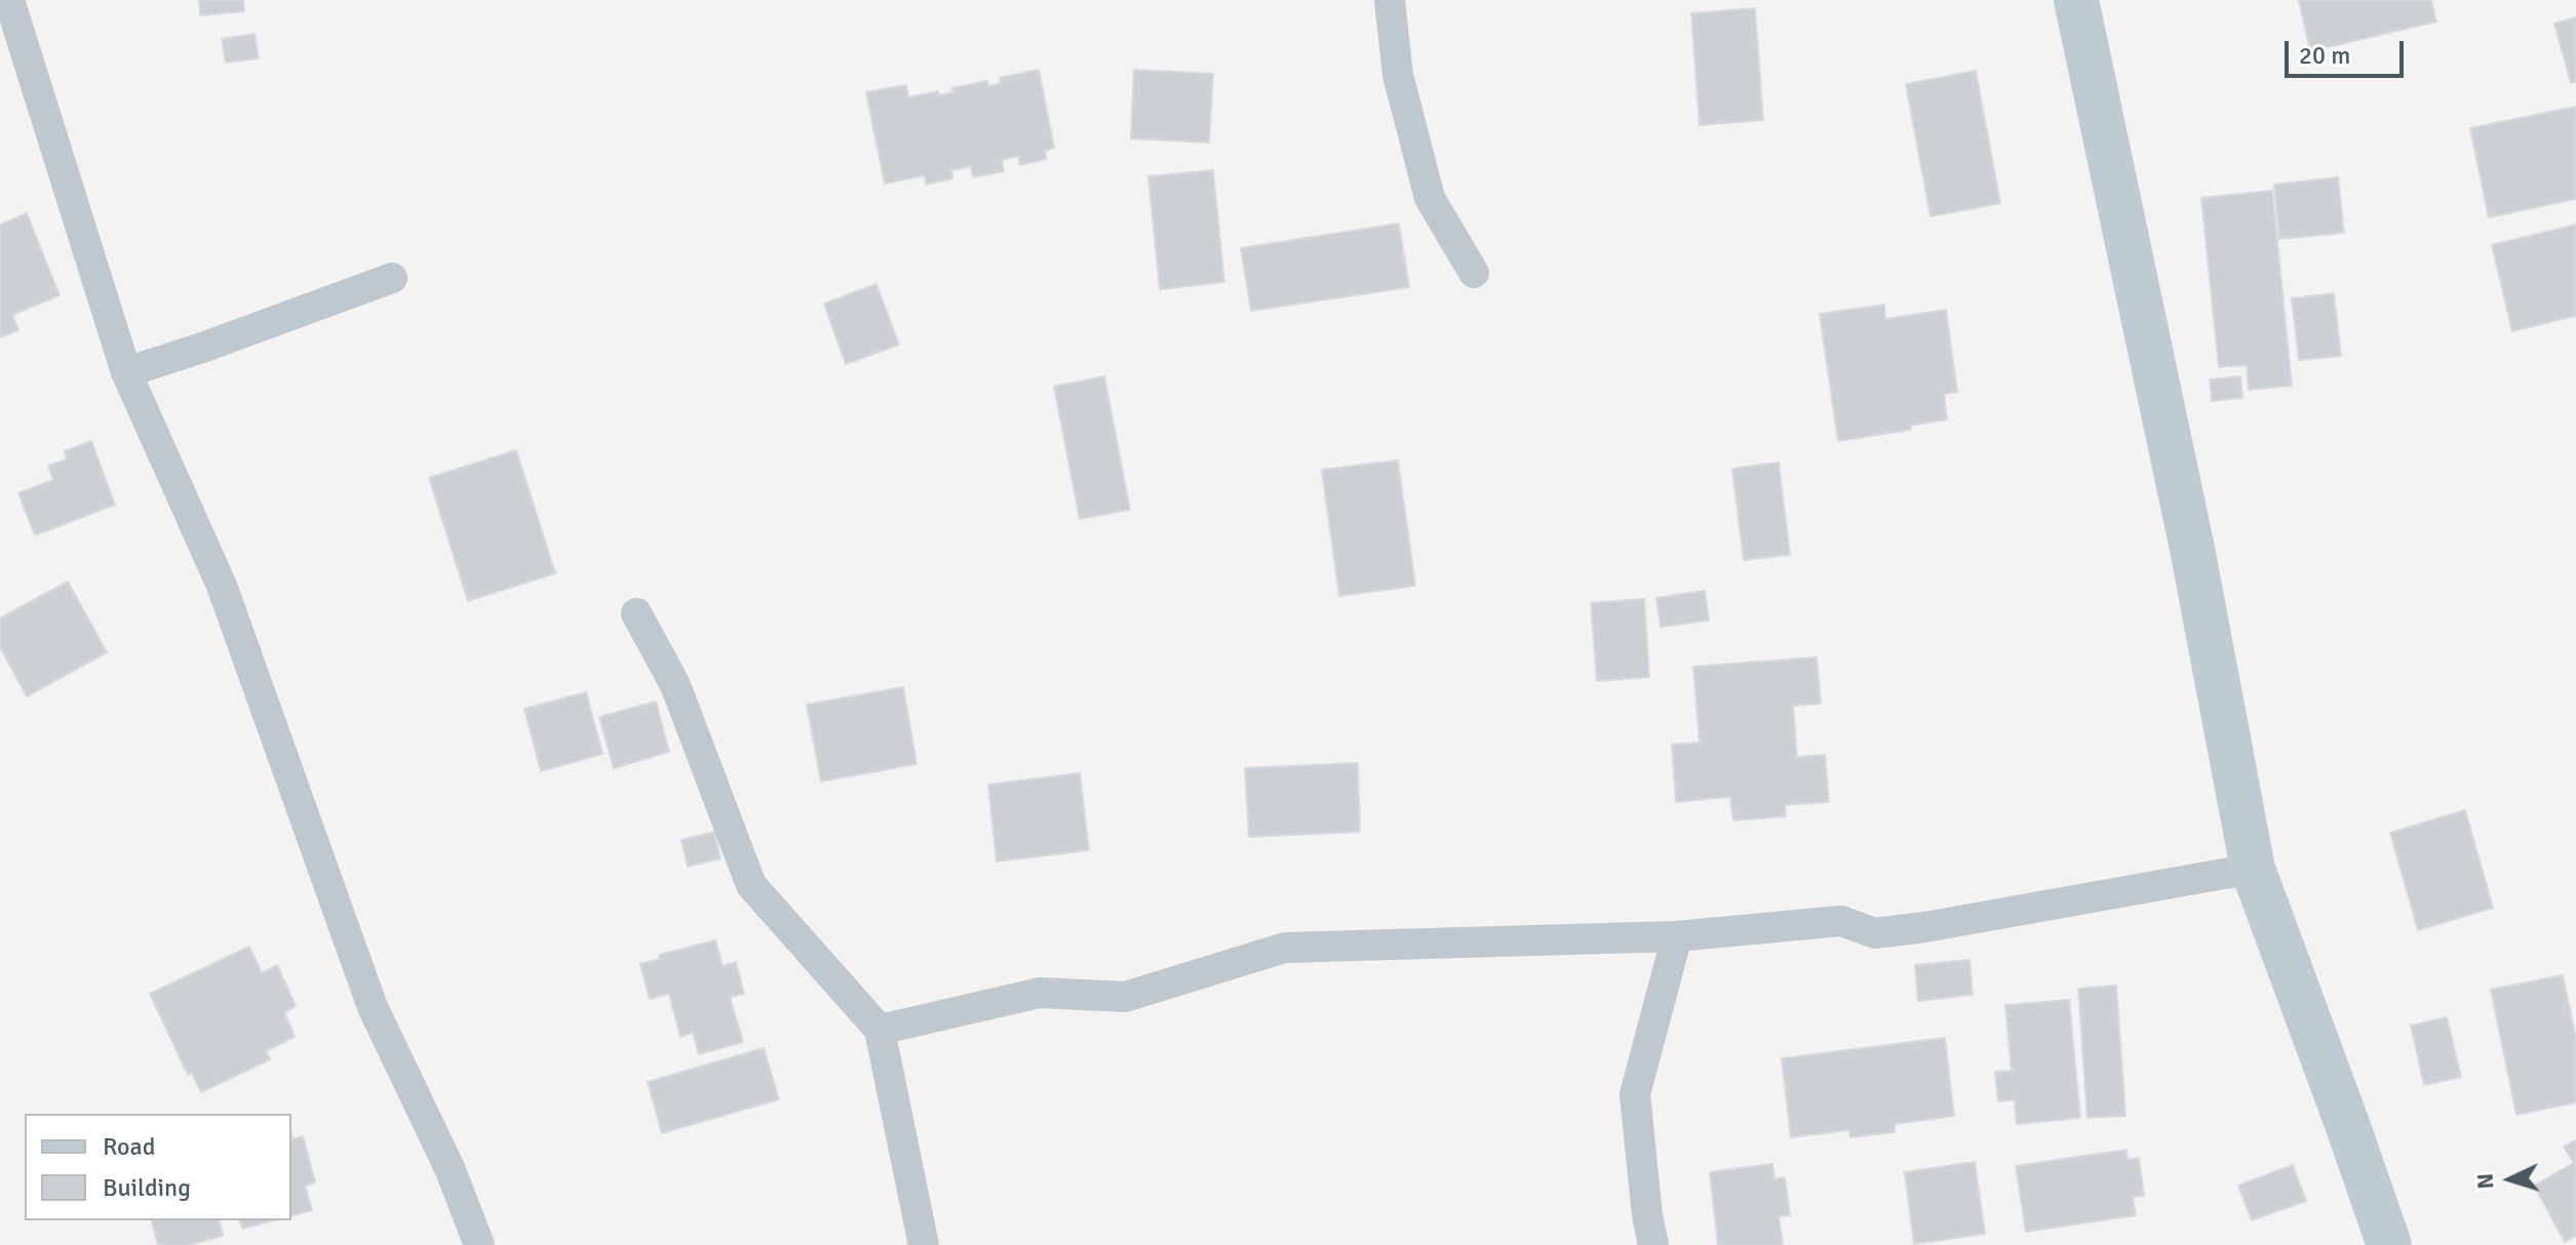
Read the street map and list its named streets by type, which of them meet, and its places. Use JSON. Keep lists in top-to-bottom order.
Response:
{
  "legend": ["Road", "Building"],
  "scale_bar": "20 m",
  "north": "left"
}
